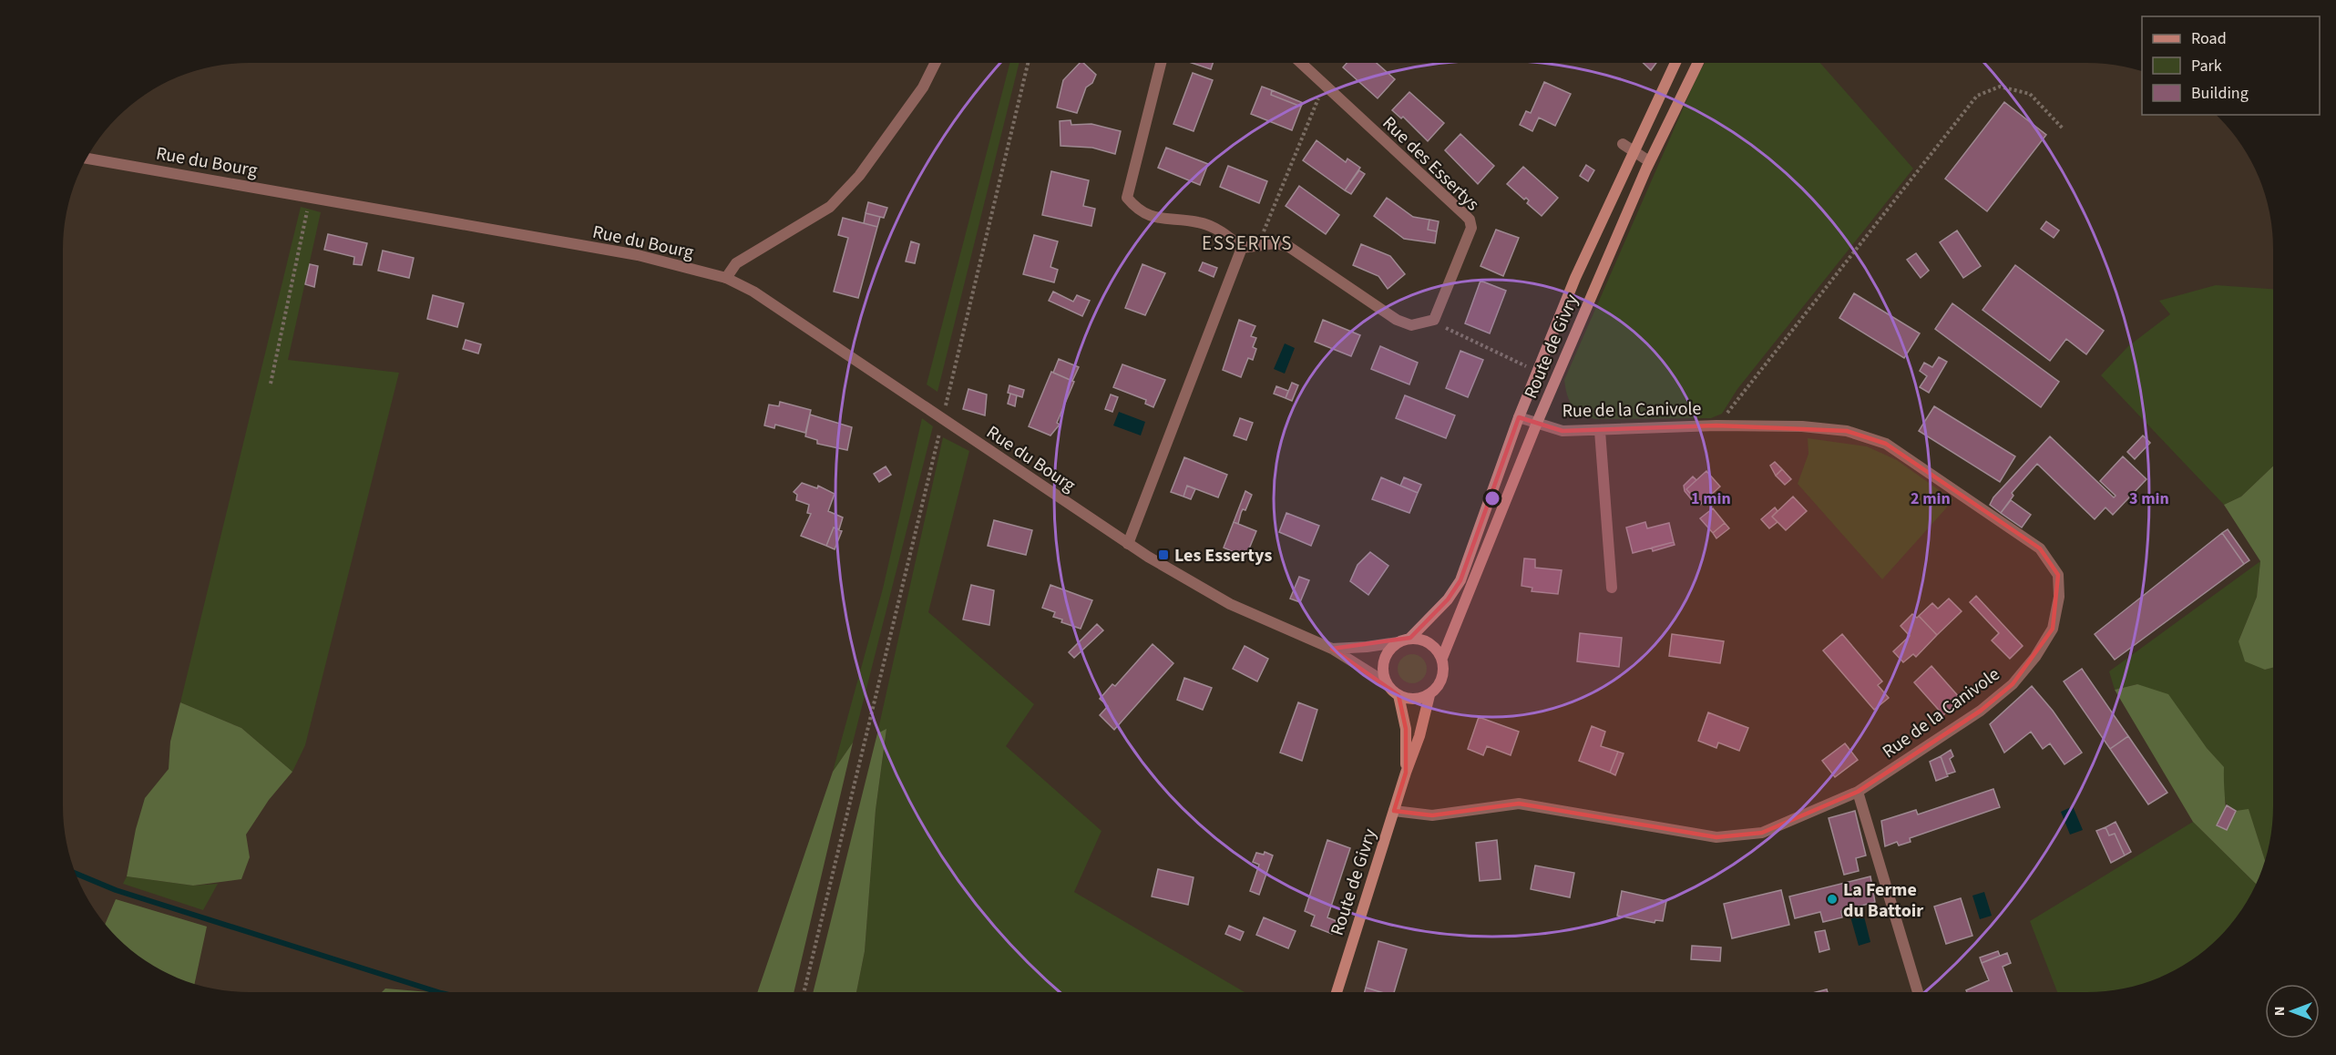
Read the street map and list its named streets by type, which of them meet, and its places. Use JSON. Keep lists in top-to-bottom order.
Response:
{
  "streets": {
    "main road": ["Route de Givry"],
    "street": ["Rue du Bourg", "Rue des Essertys", "Rue de la Canivole"]
  },
  "crossings": [
    ["Rue du Bourg", "Route de Givry"],
    ["Route de Givry", "Rue de la Canivole"]
  ],
  "districts": ["ESSERTYS"],
  "places": {
    "transit": ["Les Essertys"],
    "other": ["La Ferme du Battoir"]
  },
  "legend": ["Road", "Park", "Building"],
  "north": "left",
  "rings": ["1 min", "2 min", "3 min"]
}
